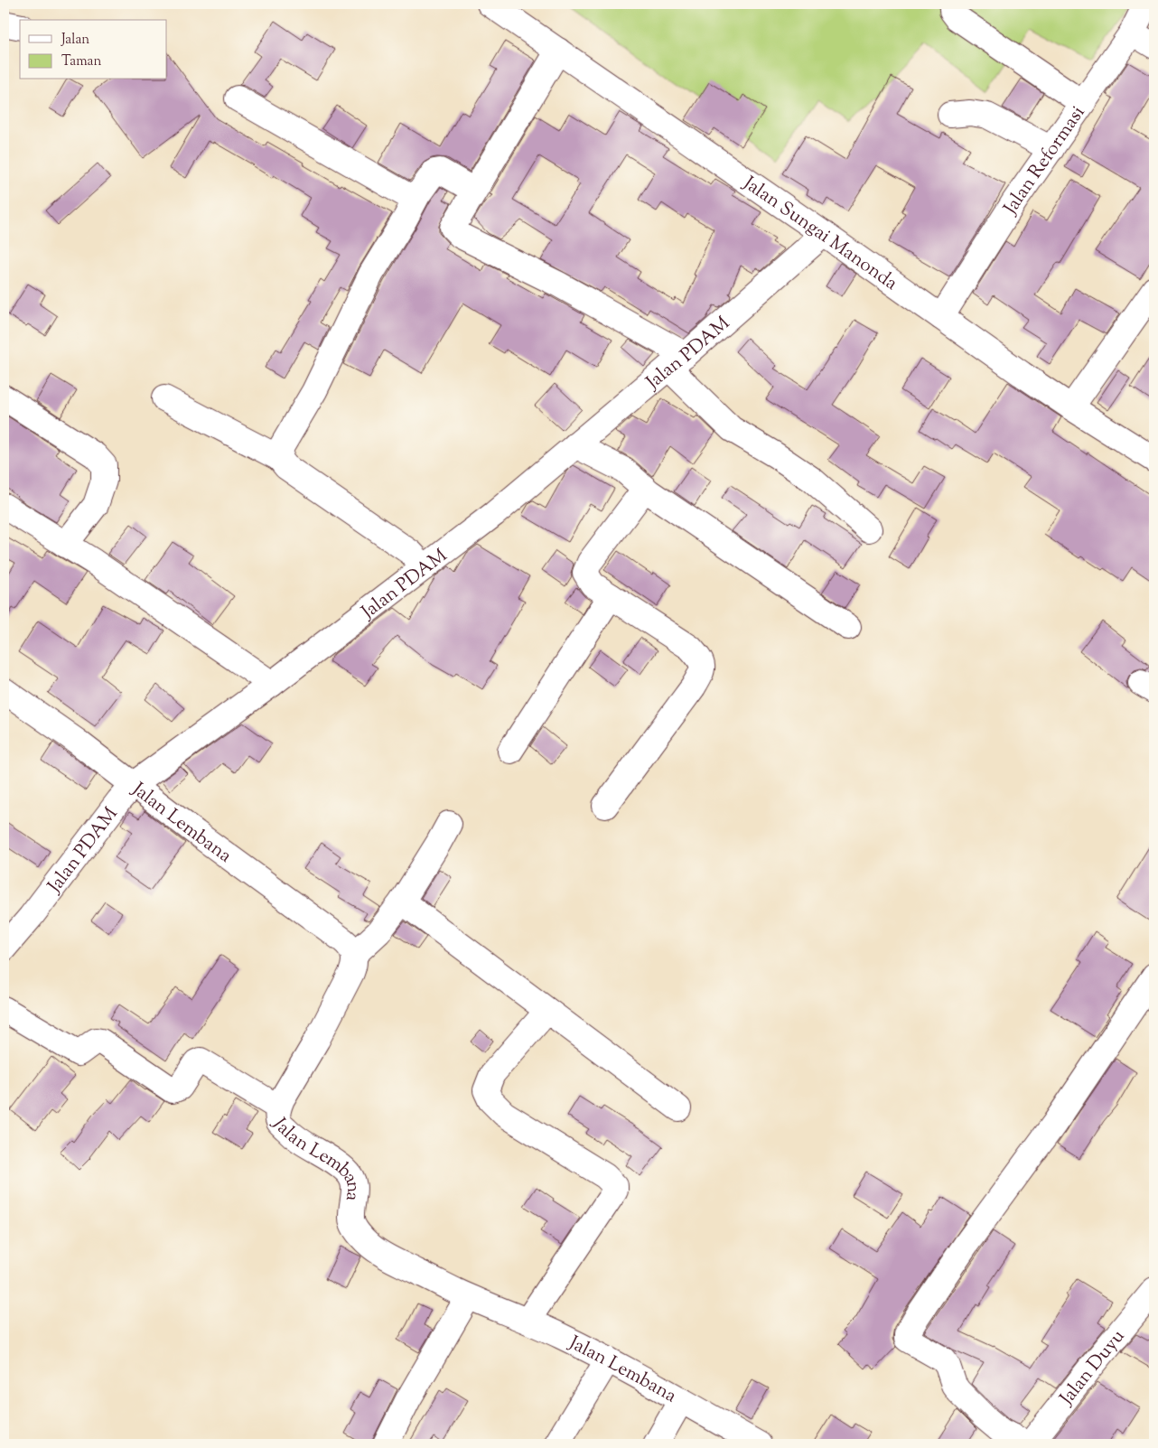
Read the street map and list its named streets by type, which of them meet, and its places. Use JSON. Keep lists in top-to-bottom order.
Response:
{
  "streets": {
    "street": [
      "Jalan Reformasi",
      "Jalan Sungai Manonda",
      "Jalan PDAM",
      "Jalan Lembana",
      "Jalan Duyu"
    ]
  },
  "crossings": [
    ["Jalan Reformasi", "Jalan Sungai Manonda"],
    ["Jalan Sungai Manonda", "Jalan PDAM"],
    ["Jalan PDAM", "Jalan Lembana"]
  ],
  "legend": ["Jalan", "Taman"]
}
